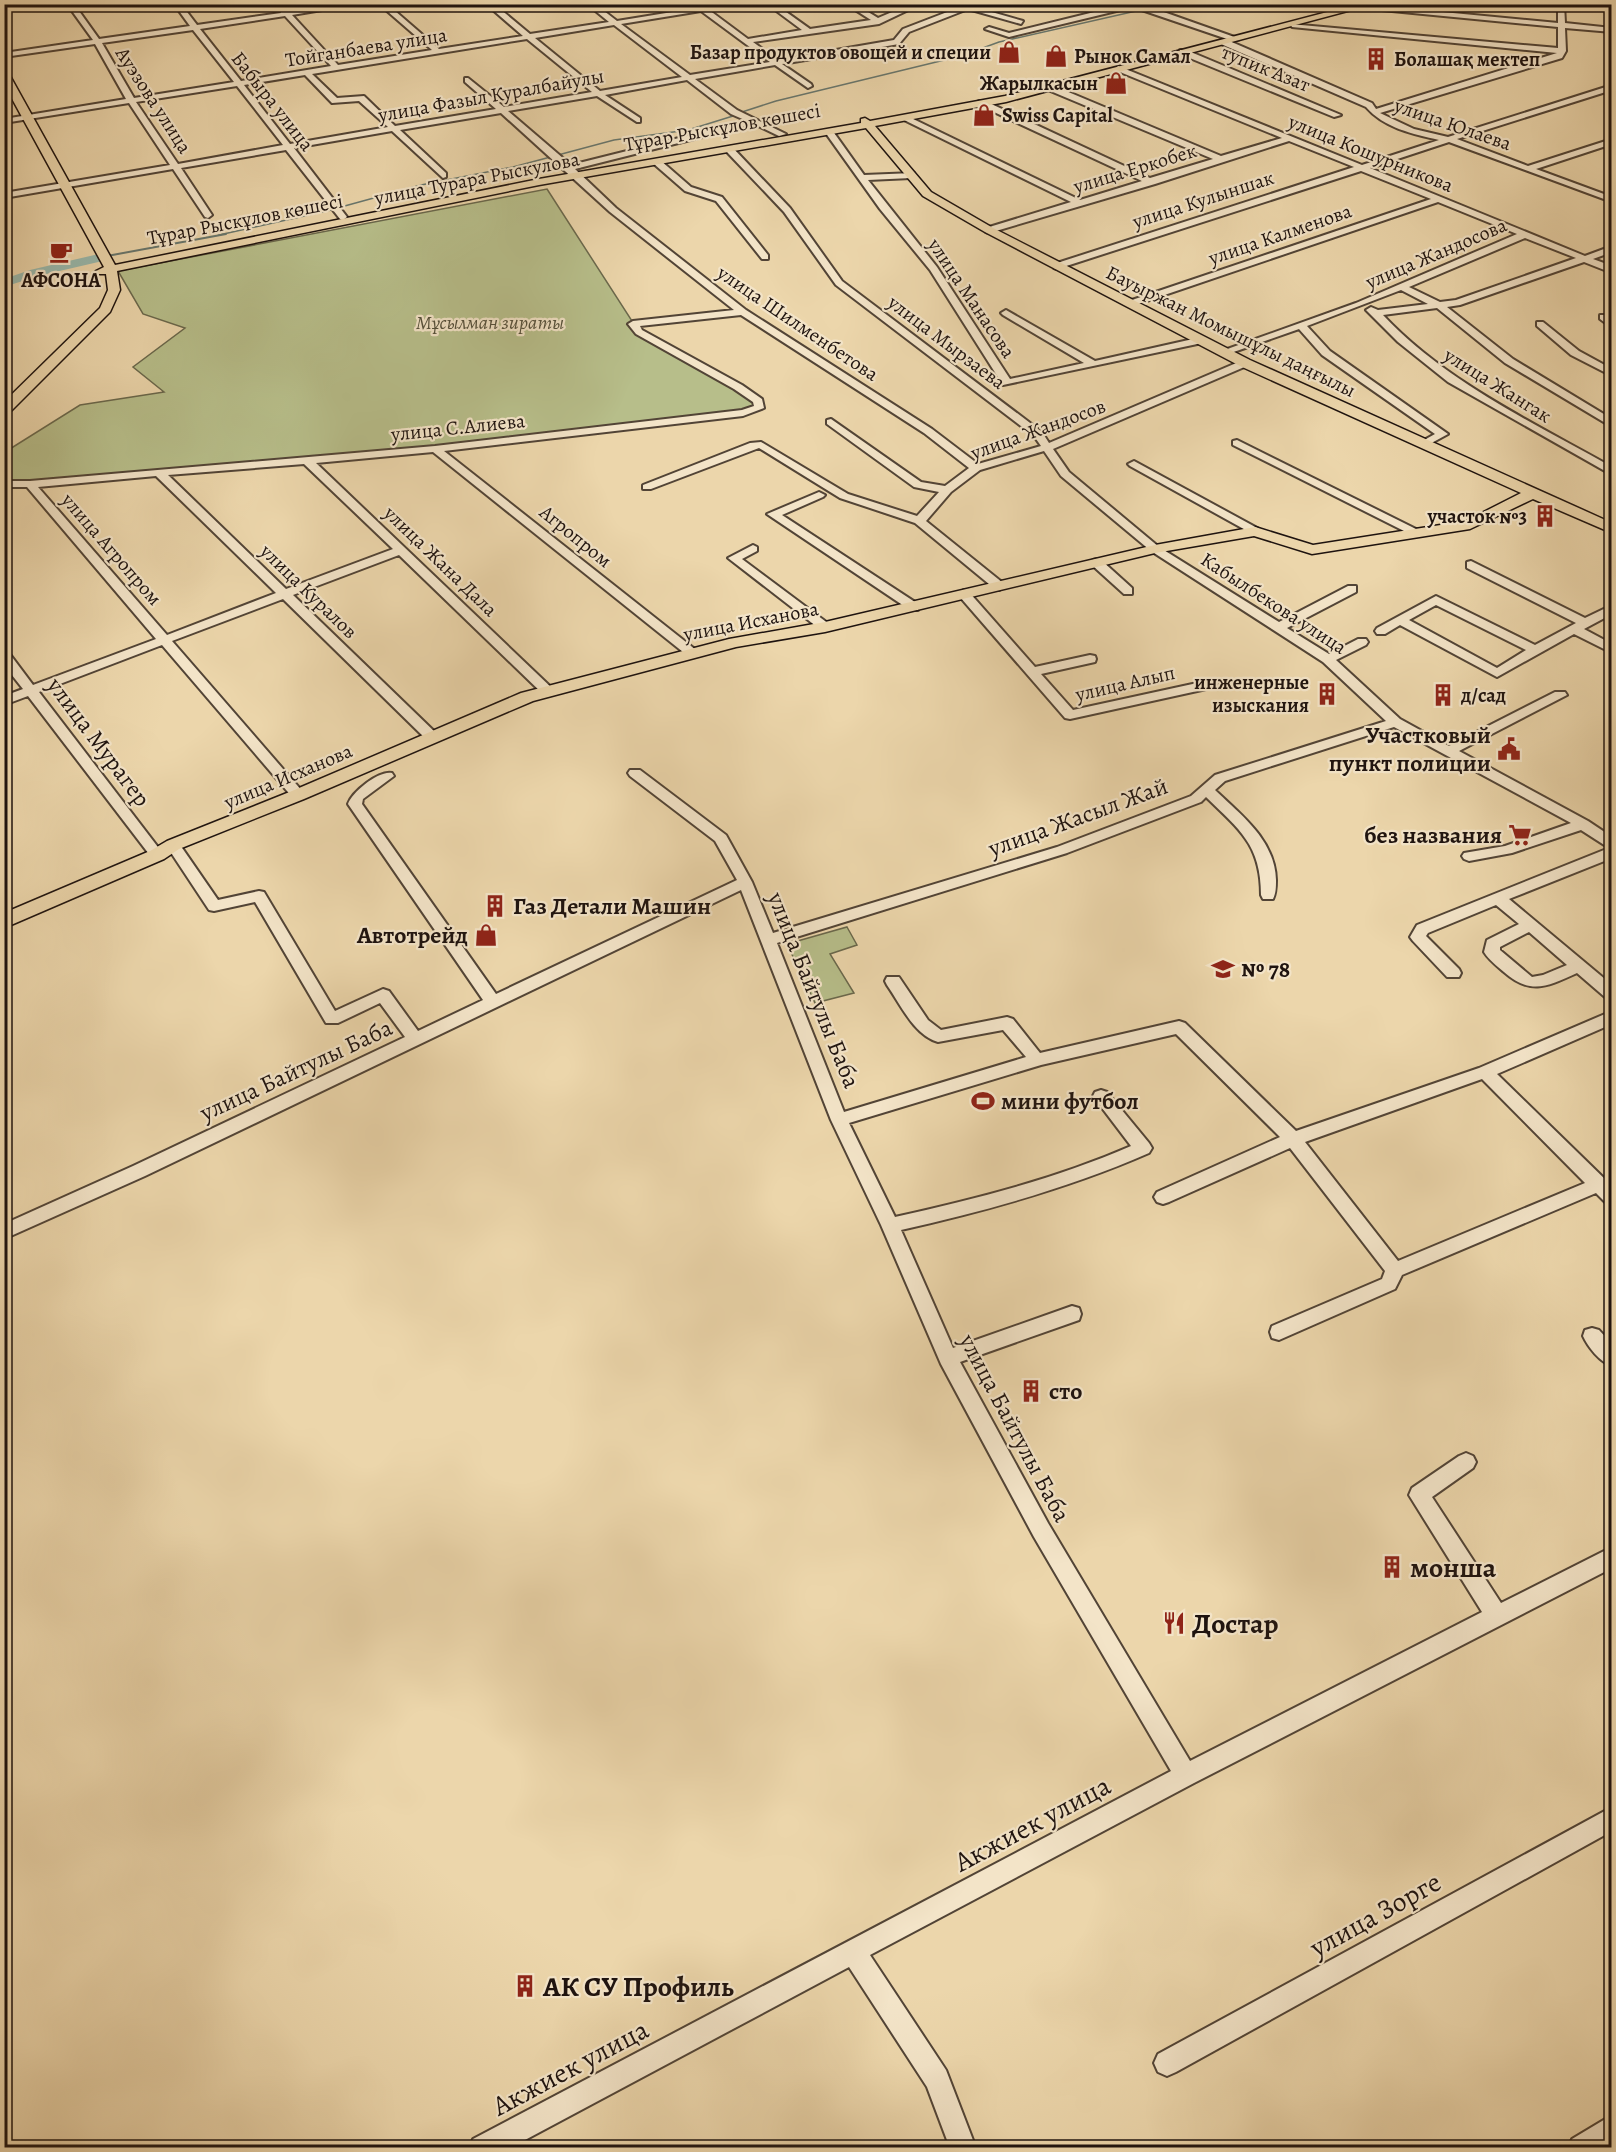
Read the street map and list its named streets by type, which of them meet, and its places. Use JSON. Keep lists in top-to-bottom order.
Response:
{
  "streets": {
    "main road": [
      "Тұрар Рыскұлов көшесі",
      "улица Турара Рыскулова",
      "Бауыржан Момышұлы даңғылы",
      "улица Исханова"
    ],
    "street": [
      "Тойганбаева улица",
      "тупик Азат",
      "улица Фазыл Куралбайулы",
      "Ауэзова улица",
      "Бабыра улица",
      "улица Юлаева",
      "улица Кошурникова",
      "улица Еркобек",
      "улица Кулыншак",
      "улица Калменова",
      "улица Жандосова",
      "улица Манасова",
      "улица Шилменбетова",
      "улица Мырзаева",
      "улица Жангак",
      "улица С.Алиева",
      "улица Жандосов",
      "Агропром",
      "улица Агропром",
      "улица Жана Дала",
      "улица Куралов",
      "Кабылбекова улица",
      "улица Алып",
      "улица Мурагер",
      "улица Жасыл Жай",
      "улица Байтулы Баба",
      "Акжиек улица",
      "улица Зорге"
    ]
  },
  "crossings": [
    ["Тойганбаева улица", "Ауэзова улица"],
    ["Тойганбаева улица", "Бабыра улица"],
    ["тупик Азат", "Тұрар Рыскұлов көшесі"],
    ["улица Фазыл Куралбайулы", "Ауэзова улица"],
    ["улица Фазыл Куралбайулы", "Бабыра улица"],
    ["улица Фазыл Куралбайулы", "улица Шилменбетова"],
    ["Бабыра улица", "Тұрар Рыскұлов көшесі"],
    ["улица Юлаева", "Тұрар Рыскұлов көшесі"],
    ["улица Юлаева", "улица Кулыншак"],
    ["Тұрар Рыскұлов көшесі", "улица Кошурникова"],
    ["Тұрар Рыскұлов көшесі", "улица Турара Рыскулова"],
    ["Тұрар Рыскұлов көшесі", "улица Манасова"],
    ["Тұрар Рыскұлов көшесі", "улица Шилменбетова"],
    ["Тұрар Рыскұлов көшесі", "Бауыржан Момышұлы даңғылы"],
    ["улица Кошурникова", "улица Еркобек"],
    ["улица Кошурникова", "улица Кулыншак"],
    ["улица Кошурникова", "улица Калменова"],
    ["улица Кошурникова", "улица Жандосова"],
    ["улица Еркобек", "Бауыржан Момышұлы даңғылы"],
    ["улица Турара Рыскулова", "улица Шилменбетова"],
    ["улица Турара Рыскулова", "улица Мырзаева"],
    ["улица Кулыншак", "Бауыржан Момышұлы даңғылы"],
    ["улица Калменова", "Бауыржан Момышұлы даңғылы"],
    ["улица Жандосова", "Бауыржан Момышұлы даңғылы"],
    ["улица Жандосова", "улица Жангак"],
    ["улица Манасова", "Бауыржан Момышұлы даңғылы"],
    ["улица Шилменбетова", "улица С.Алиева"],
    ["улица Шилменбетова", "улица Жандосов"],
    ["Бауыржан Момышұлы даңғылы", "улица Жандосов"],
    ["Бауыржан Момышұлы даңғылы", "улица Исханова"],
    ["улица Мырзаева", "улица Жандосов"],
    ["улица Мырзаева", "Кабылбекова улица"],
    ["улица Мырзаева", "улица Исханова"],
    ["улица С.Алиева", "Агропром"],
    ["улица С.Алиева", "улица Агропром"],
    ["улица С.Алиева", "улица Жана Дала"],
    ["улица С.Алиева", "улица Куралов"],
    ["Агропром", "улица Исханова"],
    ["улица Агропром", "улица Жана Дала"],
    ["улица Агропром", "улица Куралов"],
    ["улица Агропром", "улица Исханова"],
    ["улица Агропром", "улица Мурагер"],
    ["улица Жана Дала", "улица Исханова"],
    ["улица Куралов", "улица Исханова"],
    ["Кабылбекова улица", "улица Исханова"],
    ["Кабылбекова улица", "улица Жасыл Жай"],
    ["улица Исханова", "улица Алып"],
    ["улица Исханова", "улица Мурагер"],
    ["улица Жасыл Жай", "улица Байтулы Баба"],
    ["улица Байтулы Баба", "Акжиек улица"]
  ],
  "parks": ["Мұсылман зираты"],
  "places": {
    "shop": [
      "Базар продуктов овощей и специи",
      "Рынок Самал",
      "Жарылкасын",
      "Swiss Capital",
      "Автотрейд"
    ],
    "building": [
      "Болашақ мектеп",
      "участок №3",
      "инженерные изыскания",
      "д/сад",
      "Газ Детали Машин",
      "сто",
      "монша",
      "АК СУ Профиль"
    ],
    "cafe": ["АФСОНА"],
    "public building": ["Участковый пункт полиции"],
    "supermarket": ["без названия"],
    "school or university": ["№ 78"],
    "sports": ["мини футбол"],
    "restaurant": ["Достар"]
  }
}
